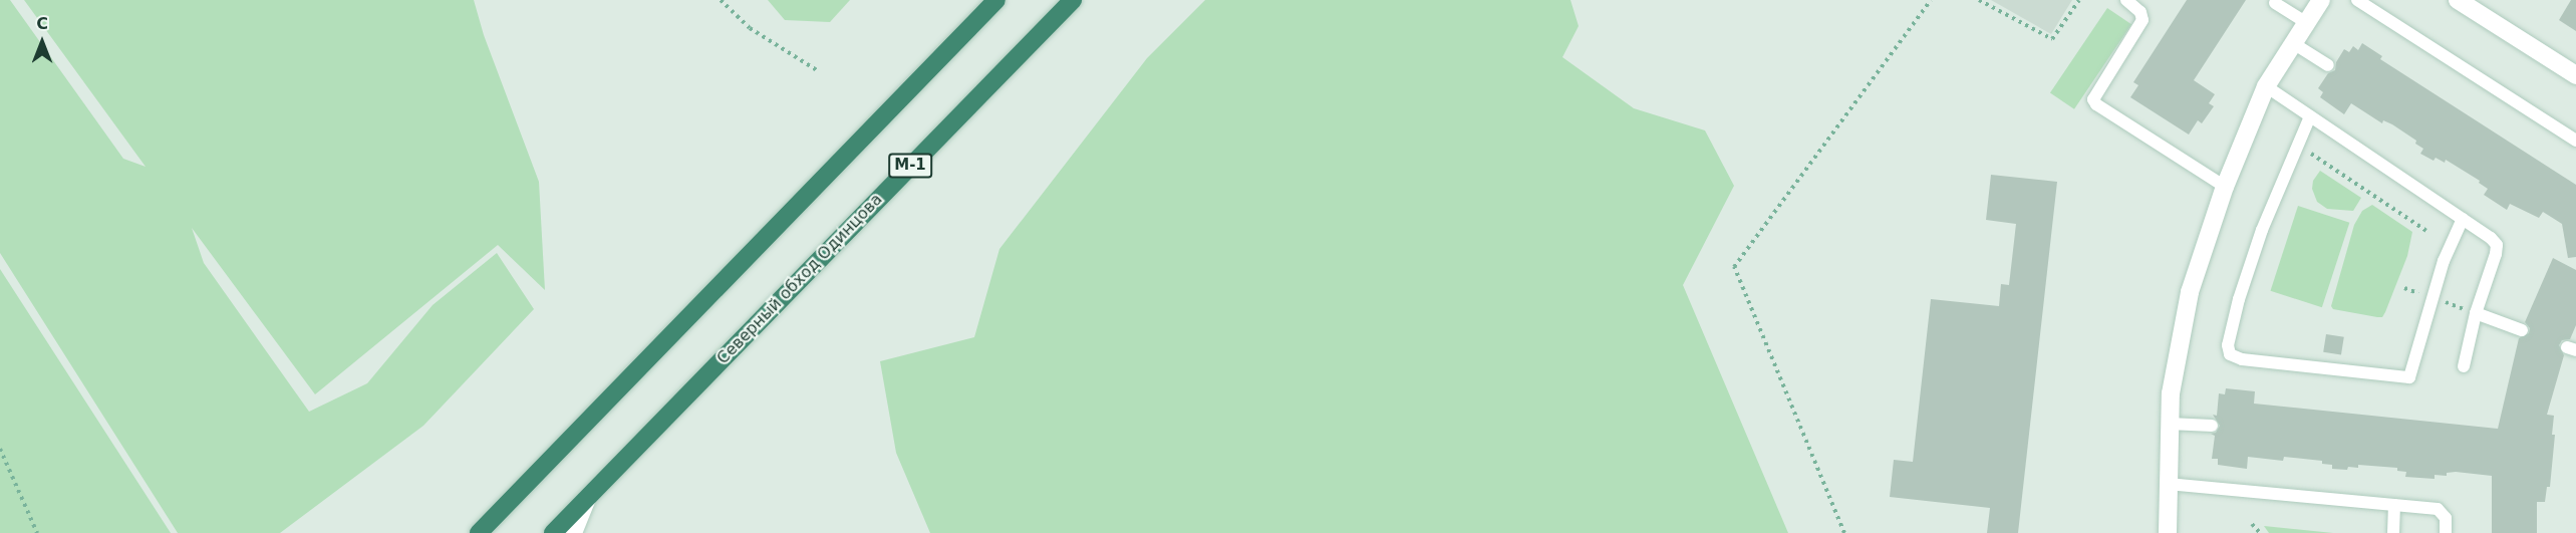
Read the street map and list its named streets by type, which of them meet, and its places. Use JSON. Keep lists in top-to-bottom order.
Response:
{
  "streets": {
    "highway": ["М-1", "Северный обход Одинцова"]
  },
  "crossings": [
    ["М-1", "Северный обход Одинцова"]
  ],
  "north": "top"
}
